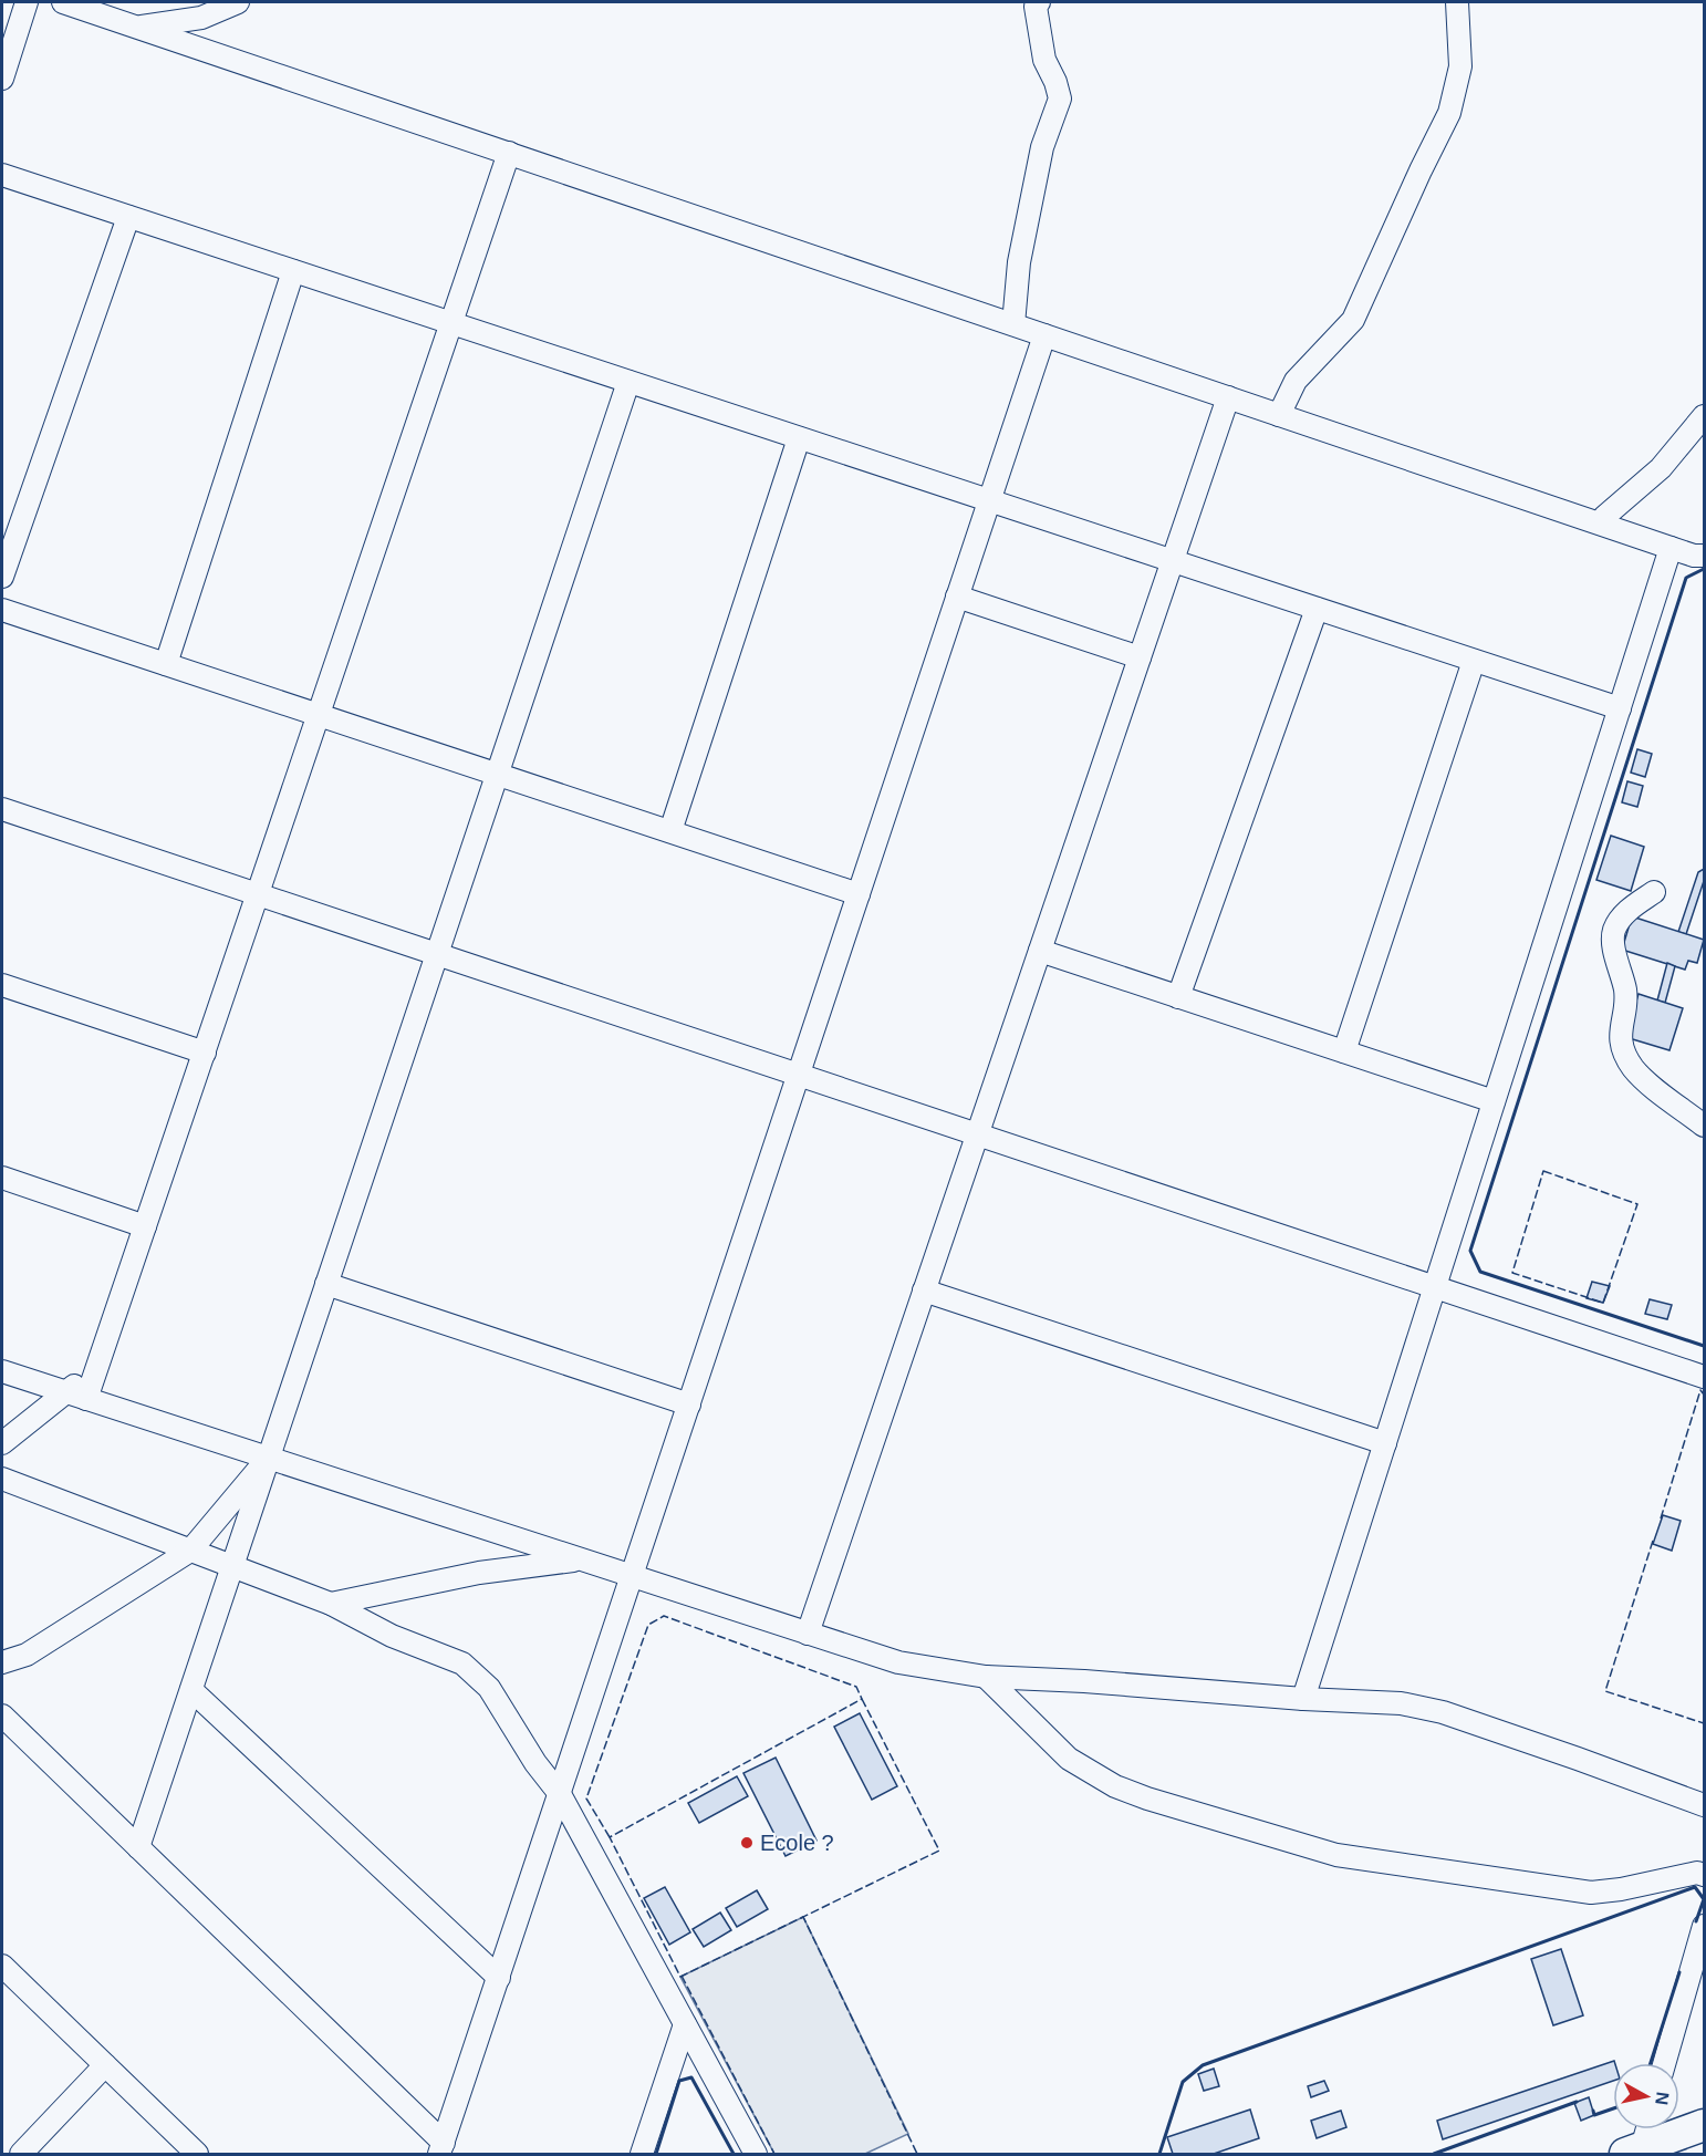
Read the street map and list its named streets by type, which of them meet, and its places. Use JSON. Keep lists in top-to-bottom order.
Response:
{
  "places": ["Ecole ?"],
  "north": "right"
}
